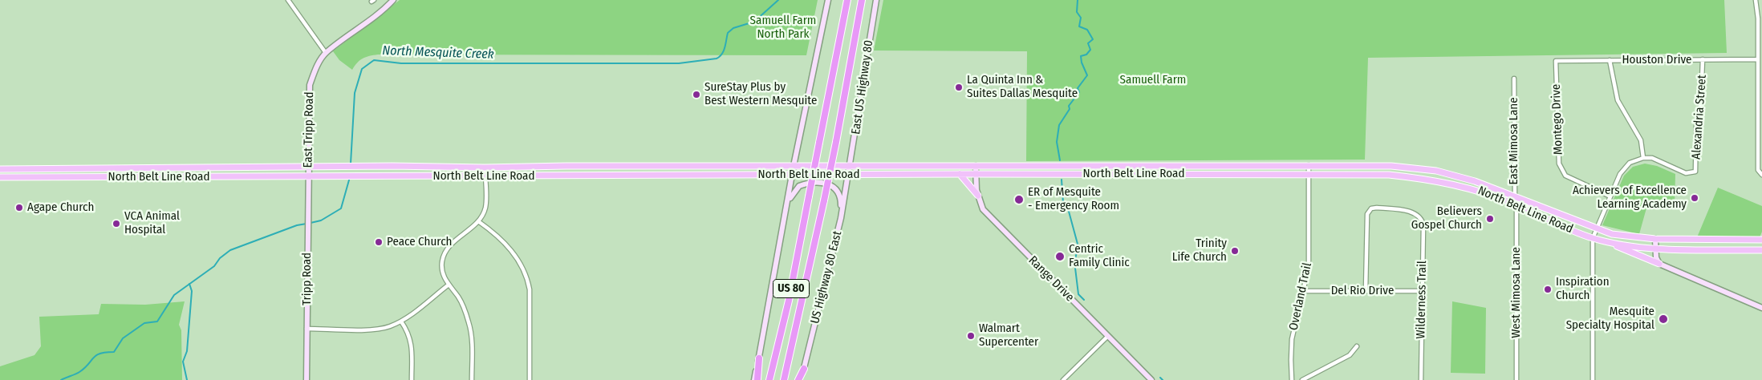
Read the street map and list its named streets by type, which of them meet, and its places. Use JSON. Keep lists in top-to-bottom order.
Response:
{
  "streets": {
    "highway": ["US 80"],
    "main road": [
      "East US Highway 80",
      "East Tripp Road",
      "North Belt Line Road",
      "US Highway 80 East",
      "Tripp Road",
      "Range Drive"
    ],
    "street": [
      "Houston Drive",
      "Alexandria Street",
      "Montego Drive",
      "East Mimosa Lane",
      "Del Rio Drive",
      "West Mimosa Lane",
      "Overland Trail",
      "Wilderness Trail"
    ]
  },
  "crossings": [
    ["Houston Drive", "Alexandria Street"],
    ["Houston Drive", "Montego Drive"],
    ["East US Highway 80", "North Belt Line Road"],
    ["East US Highway 80", "US Highway 80 East"],
    ["East Tripp Road", "North Belt Line Road"],
    ["East Tripp Road", "Tripp Road"],
    ["East Mimosa Lane", "North Belt Line Road"],
    ["East Mimosa Lane", "West Mimosa Lane"],
    ["North Belt Line Road", "US Highway 80 East"],
    ["North Belt Line Road", "Tripp Road"],
    ["North Belt Line Road", "Range Drive"],
    ["North Belt Line Road", "West Mimosa Lane"],
    ["North Belt Line Road", "Overland Trail"],
    ["Del Rio Drive", "Overland Trail"],
    ["Del Rio Drive", "Wilderness Trail"]
  ],
  "water": ["North Mesquite Creek"],
  "parks": ["Samuell Farm North Park", "Samuell Farm"],
  "places": [
    "La Quinta Inn & Suites Dallas Mesquite",
    "SureStay Plus by Best Western Mesquite",
    "Achievers of Excellence Learning Academy",
    "ER of Mesquite - Emergency Room",
    "Agape Church",
    "Believers Gospel Church",
    "VCA Animal Hospital",
    "Peace Church",
    "Trinity Life Church",
    "Centric Family Clinic",
    "Inspiration Church",
    "Mesquite Specialty Hospital",
    "Walmart Supercenter"
  ]
}
